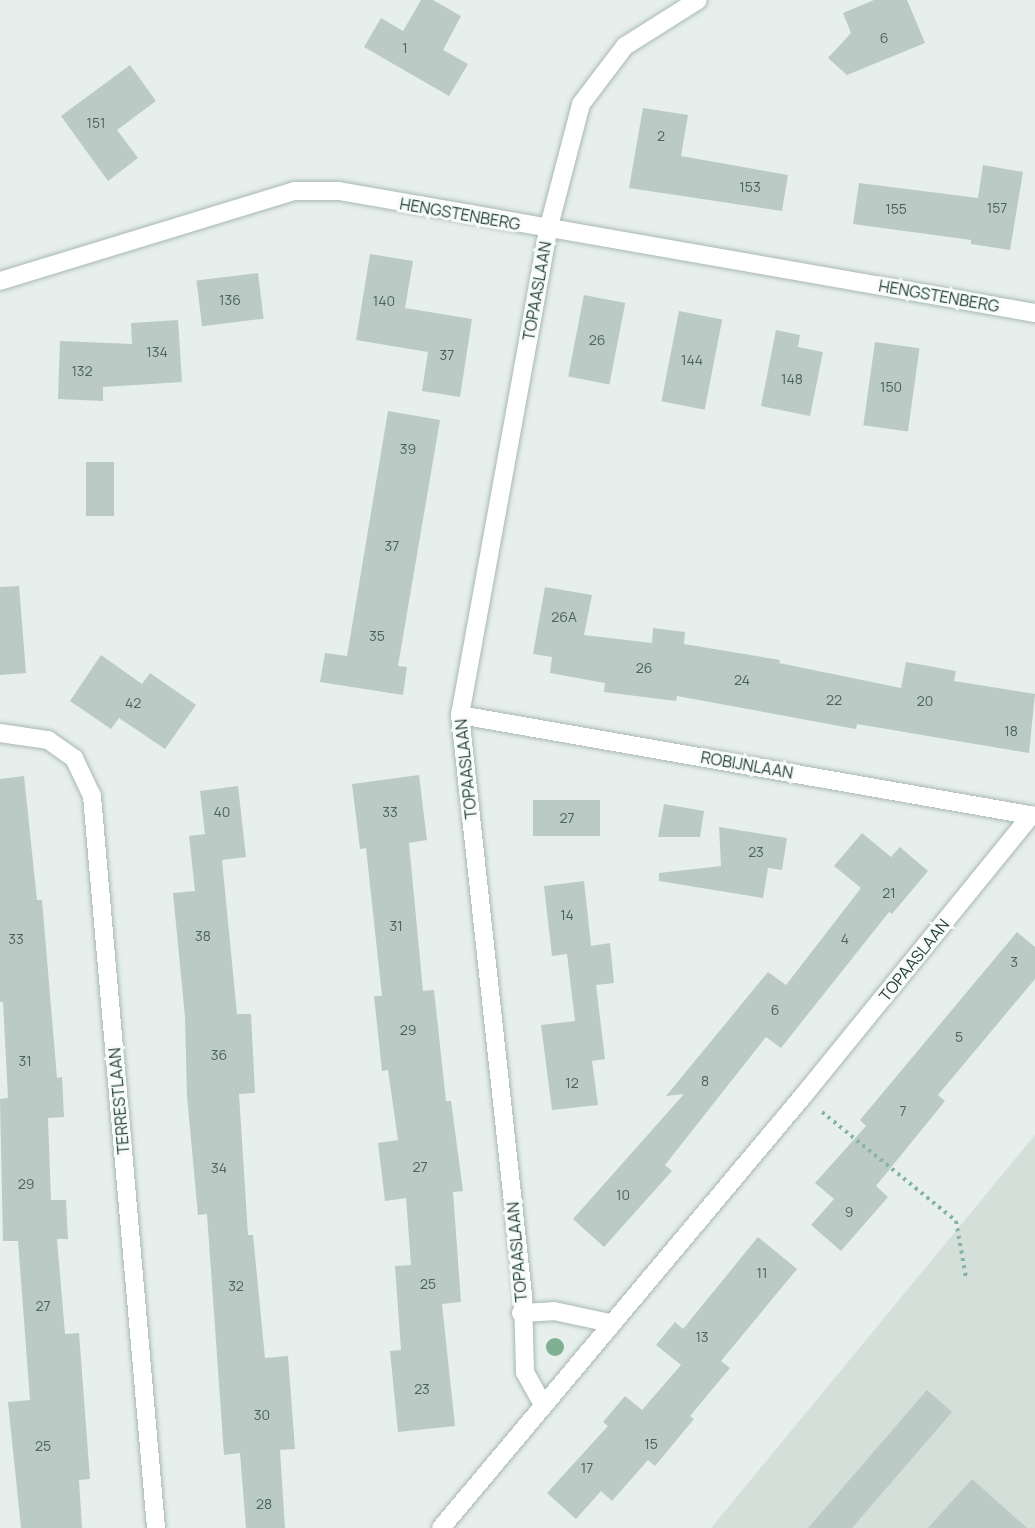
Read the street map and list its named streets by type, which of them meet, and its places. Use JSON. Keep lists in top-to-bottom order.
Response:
{
  "streets": {
    "street": [
      "HENGSTENBERG",
      "TOPAASLAAN",
      "ROBIJNLAAN",
      "TERRESTLAAN"
    ]
  },
  "crossings": [
    ["HENGSTENBERG", "TOPAASLAAN"],
    ["TOPAASLAAN", "ROBIJNLAAN"]
  ],
  "house_numbers": [
    "6",
    "1",
    "151",
    "2",
    "153",
    "157",
    "155",
    "136",
    "140",
    "26",
    "134",
    "37",
    "144",
    "132",
    "148",
    "150",
    "39",
    "37",
    "26A",
    "35",
    "26",
    "24",
    "22",
    "20",
    "42",
    "18",
    "40",
    "33",
    "27",
    "23",
    "21",
    "14",
    "31",
    "38",
    "33",
    "4",
    "3",
    "6",
    "29",
    "5",
    "36",
    "31",
    "8",
    "12",
    "7",
    "27",
    "34",
    "29",
    "10",
    "9",
    "11",
    "25",
    "32",
    "27",
    "13",
    "23",
    "30",
    "15",
    "25",
    "17",
    "28"
  ]
}
